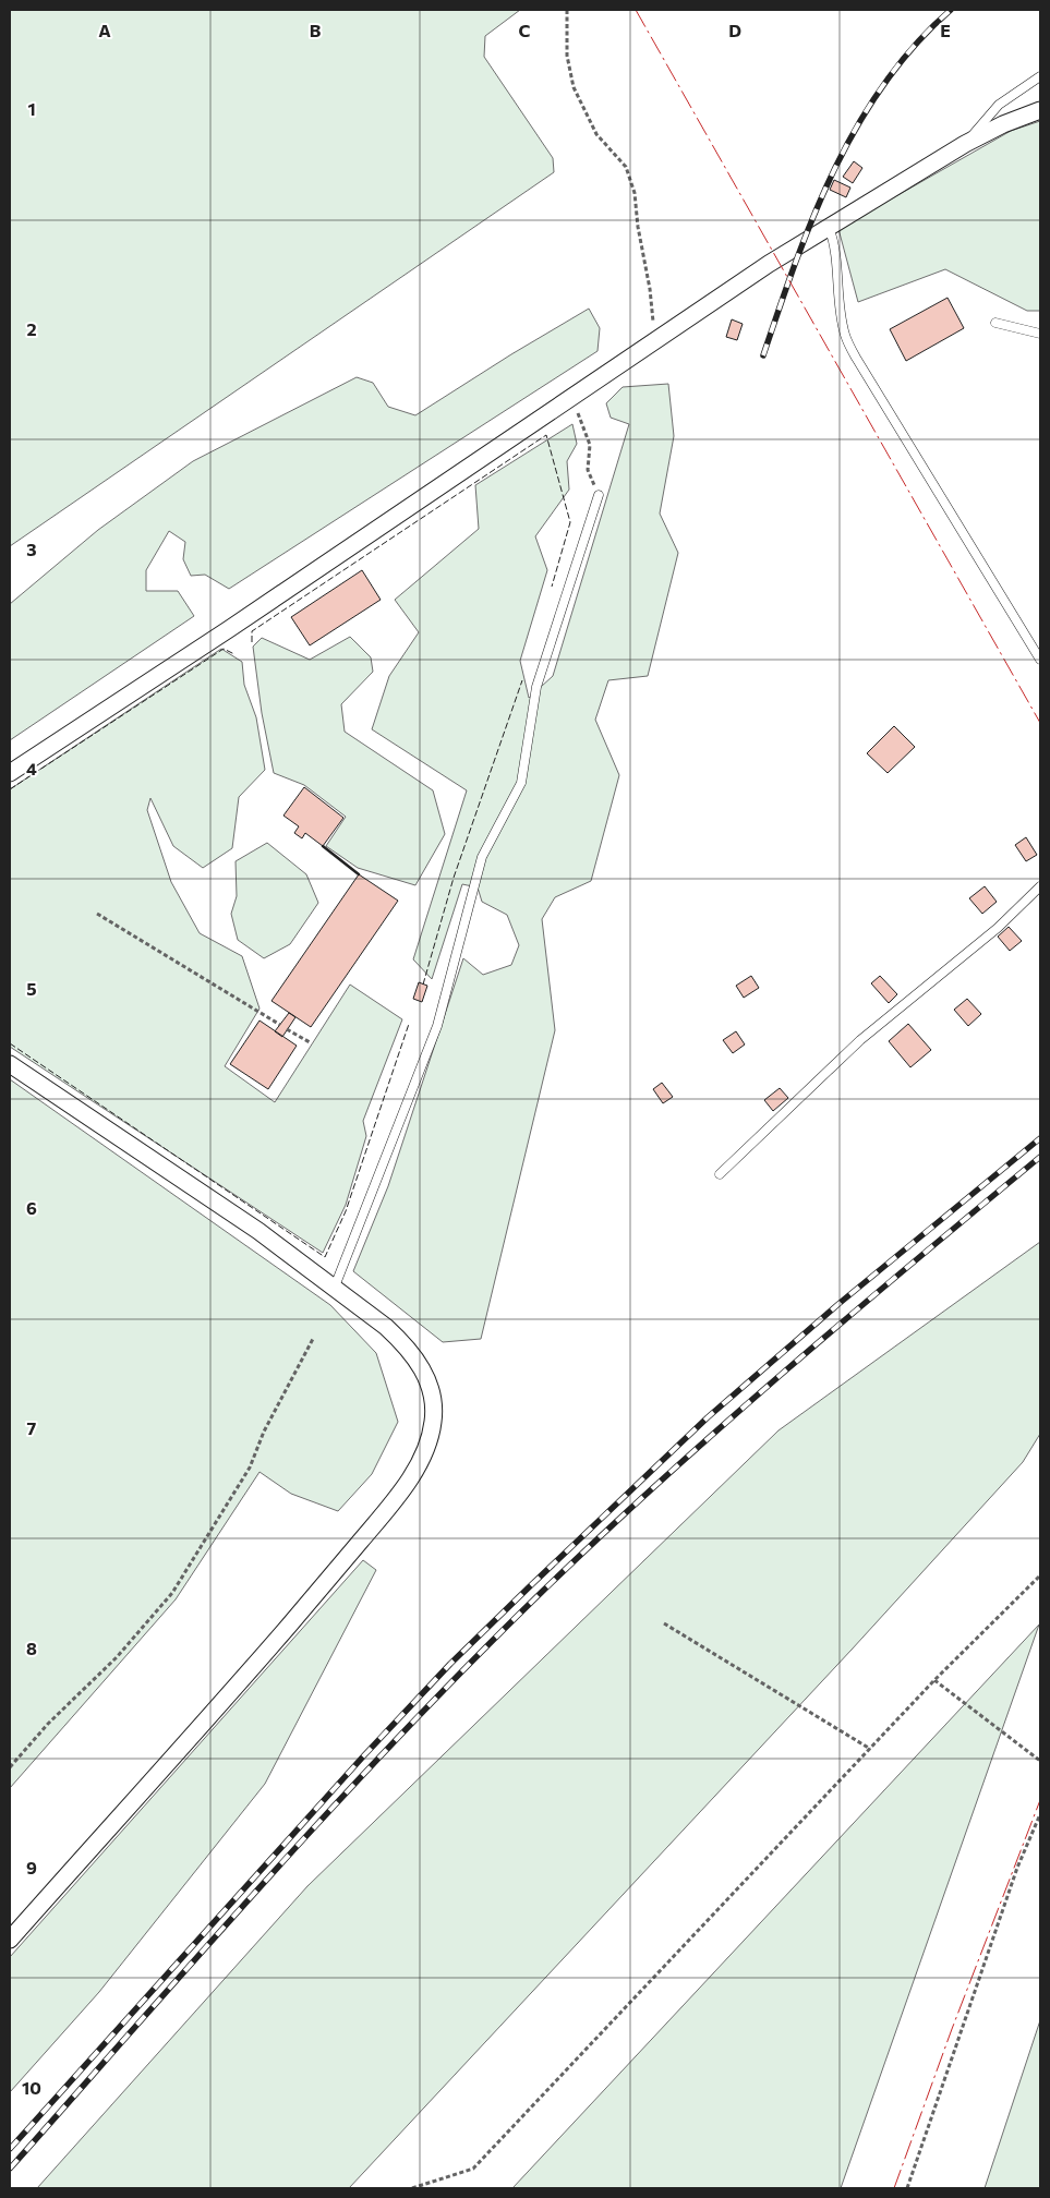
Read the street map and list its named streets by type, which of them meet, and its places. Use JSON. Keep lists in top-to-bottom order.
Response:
{
  "grid": {
    "columns": [
      "A",
      "B",
      "C",
      "D",
      "E"
    ],
    "rows": [
      "1",
      "2",
      "3",
      "4",
      "5",
      "6",
      "7",
      "8",
      "9",
      "10"
    ]
  }
}
